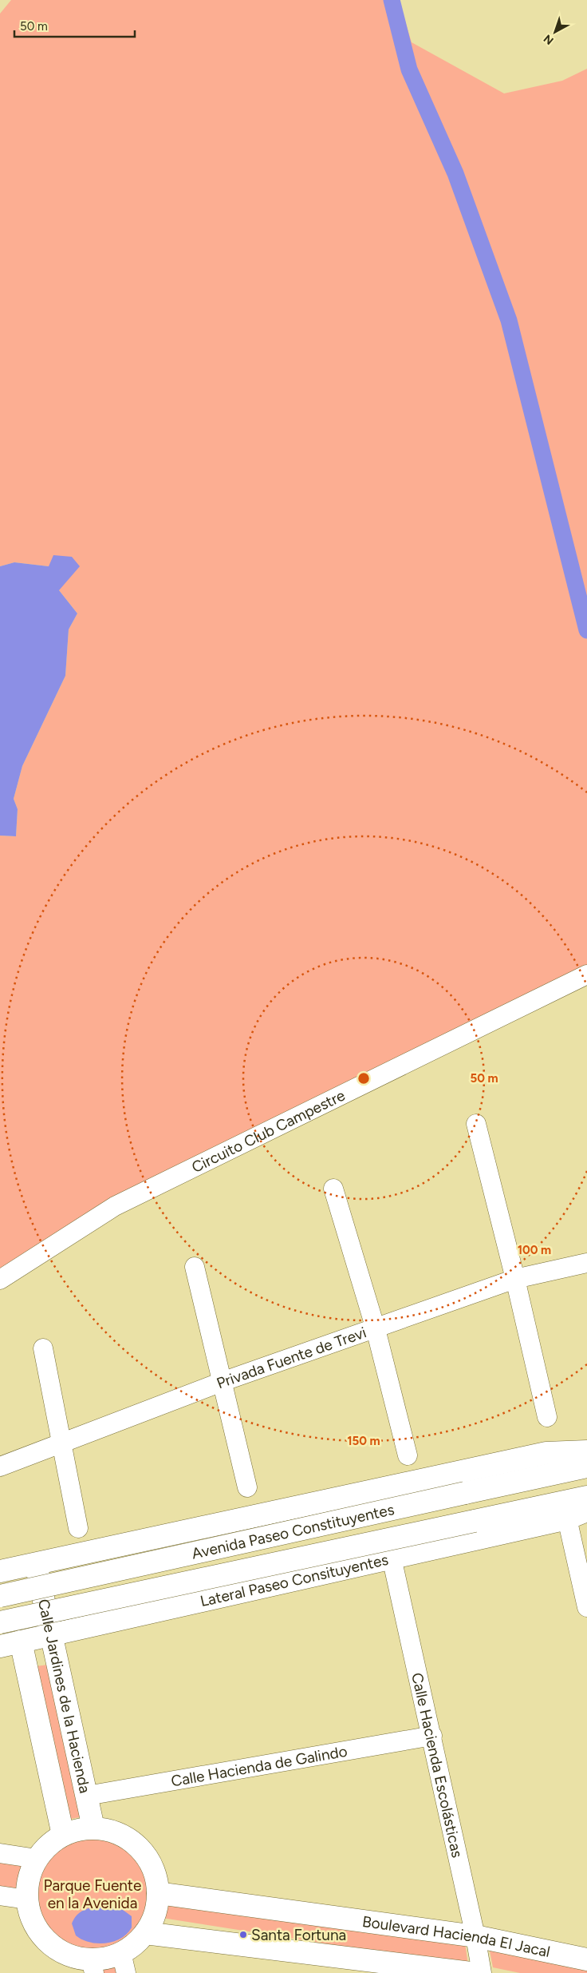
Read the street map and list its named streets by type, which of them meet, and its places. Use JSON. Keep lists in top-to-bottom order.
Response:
{
  "streets": {
    "main road": [
      "Avenida Paseo Constituyentes",
      "Lateral Paseo Consituyentes",
      "Calle Jardines de la Hacienda",
      "Boulevard Hacienda El Jacal"
    ],
    "street": [
      "Circuito Club Campestre",
      "Privada Fuente de Trevi",
      "Calle Hacienda de Galindo",
      "Calle Hacienda Escolásticas"
    ]
  },
  "crossings": [
    ["Lateral Paseo Consituyentes", "Calle Jardines de la Hacienda"],
    ["Lateral Paseo Consituyentes", "Calle Hacienda Escolásticas"],
    ["Calle Jardines de la Hacienda", "Calle Hacienda de Galindo"],
    ["Calle Jardines de la Hacienda", "Boulevard Hacienda El Jacal"],
    ["Calle Hacienda de Galindo", "Calle Hacienda Escolásticas"],
    ["Calle Hacienda Escolásticas", "Boulevard Hacienda El Jacal"]
  ],
  "parks": ["Parque Fuente en la Avenida"],
  "places": ["Santa Fortuna"],
  "scale_bar": "50 m",
  "north": "bottom left",
  "rings": ["50 m", "100 m", "150 m"]
}
